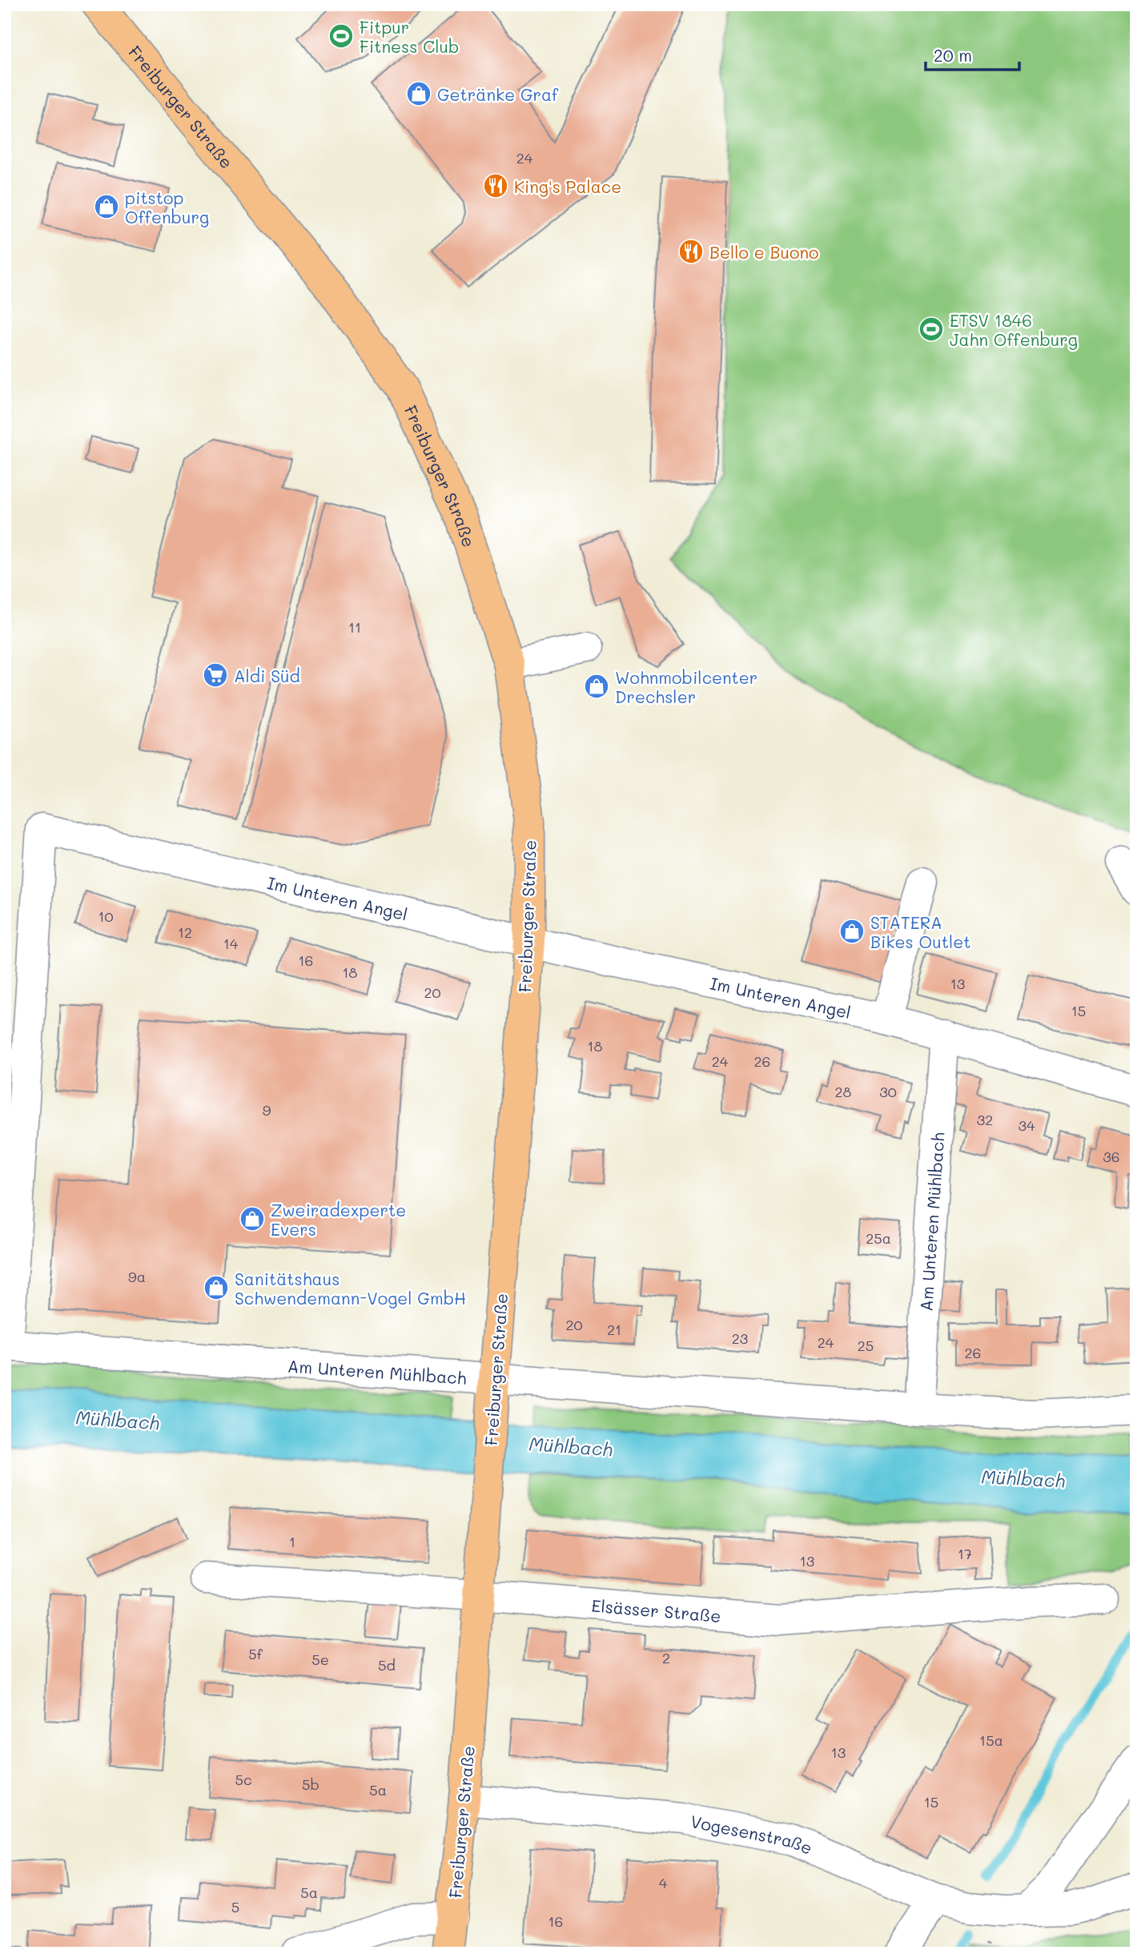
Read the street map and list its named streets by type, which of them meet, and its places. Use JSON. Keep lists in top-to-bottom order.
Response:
{
  "streets": {
    "main road": ["Freiburger Straße"],
    "street": [
      "Im Unteren Angel",
      "Am Unteren Mühlbach",
      "Elsässer Straße",
      "Vogesenstraße"
    ]
  },
  "crossings": [
    ["Freiburger Straße", "Im Unteren Angel"],
    ["Freiburger Straße", "Am Unteren Mühlbach"],
    ["Freiburger Straße", "Elsässer Straße"],
    ["Freiburger Straße", "Vogesenstraße"],
    ["Im Unteren Angel", "Am Unteren Mühlbach"]
  ],
  "water": ["Mühlbach"],
  "places": {
    "sports": ["Fitpur Fitness Club", "ETSV 1846 Jahn Offenburg"],
    "shop": [
      "Getränke Graf",
      "pitstop Offenburg",
      "Wohnmobilcenter Drechsler",
      "STATERA Bikes Outlet",
      "Zweiradexperte Evers",
      "Sanitätshaus Schwendemann-Vogel GmbH"
    ],
    "restaurant": ["King's Palace", "Bello e Buono"],
    "supermarket": ["Aldi Süd"]
  },
  "house_numbers": [
    "24",
    "11",
    "10",
    "12",
    "14",
    "16",
    "18",
    "13",
    "20",
    "15",
    "18",
    "24",
    "26",
    "28",
    "30",
    "9",
    "32",
    "34",
    "36",
    "25a",
    "9a",
    "20",
    "21",
    "23",
    "24",
    "25",
    "26",
    "1",
    "17",
    "13",
    "5f",
    "2",
    "5e",
    "5d",
    "15a",
    "13",
    "5c",
    "5b",
    "5a",
    "15",
    "4",
    "5a",
    "5",
    "16"
  ],
  "scale_bar": "20 m"
}
